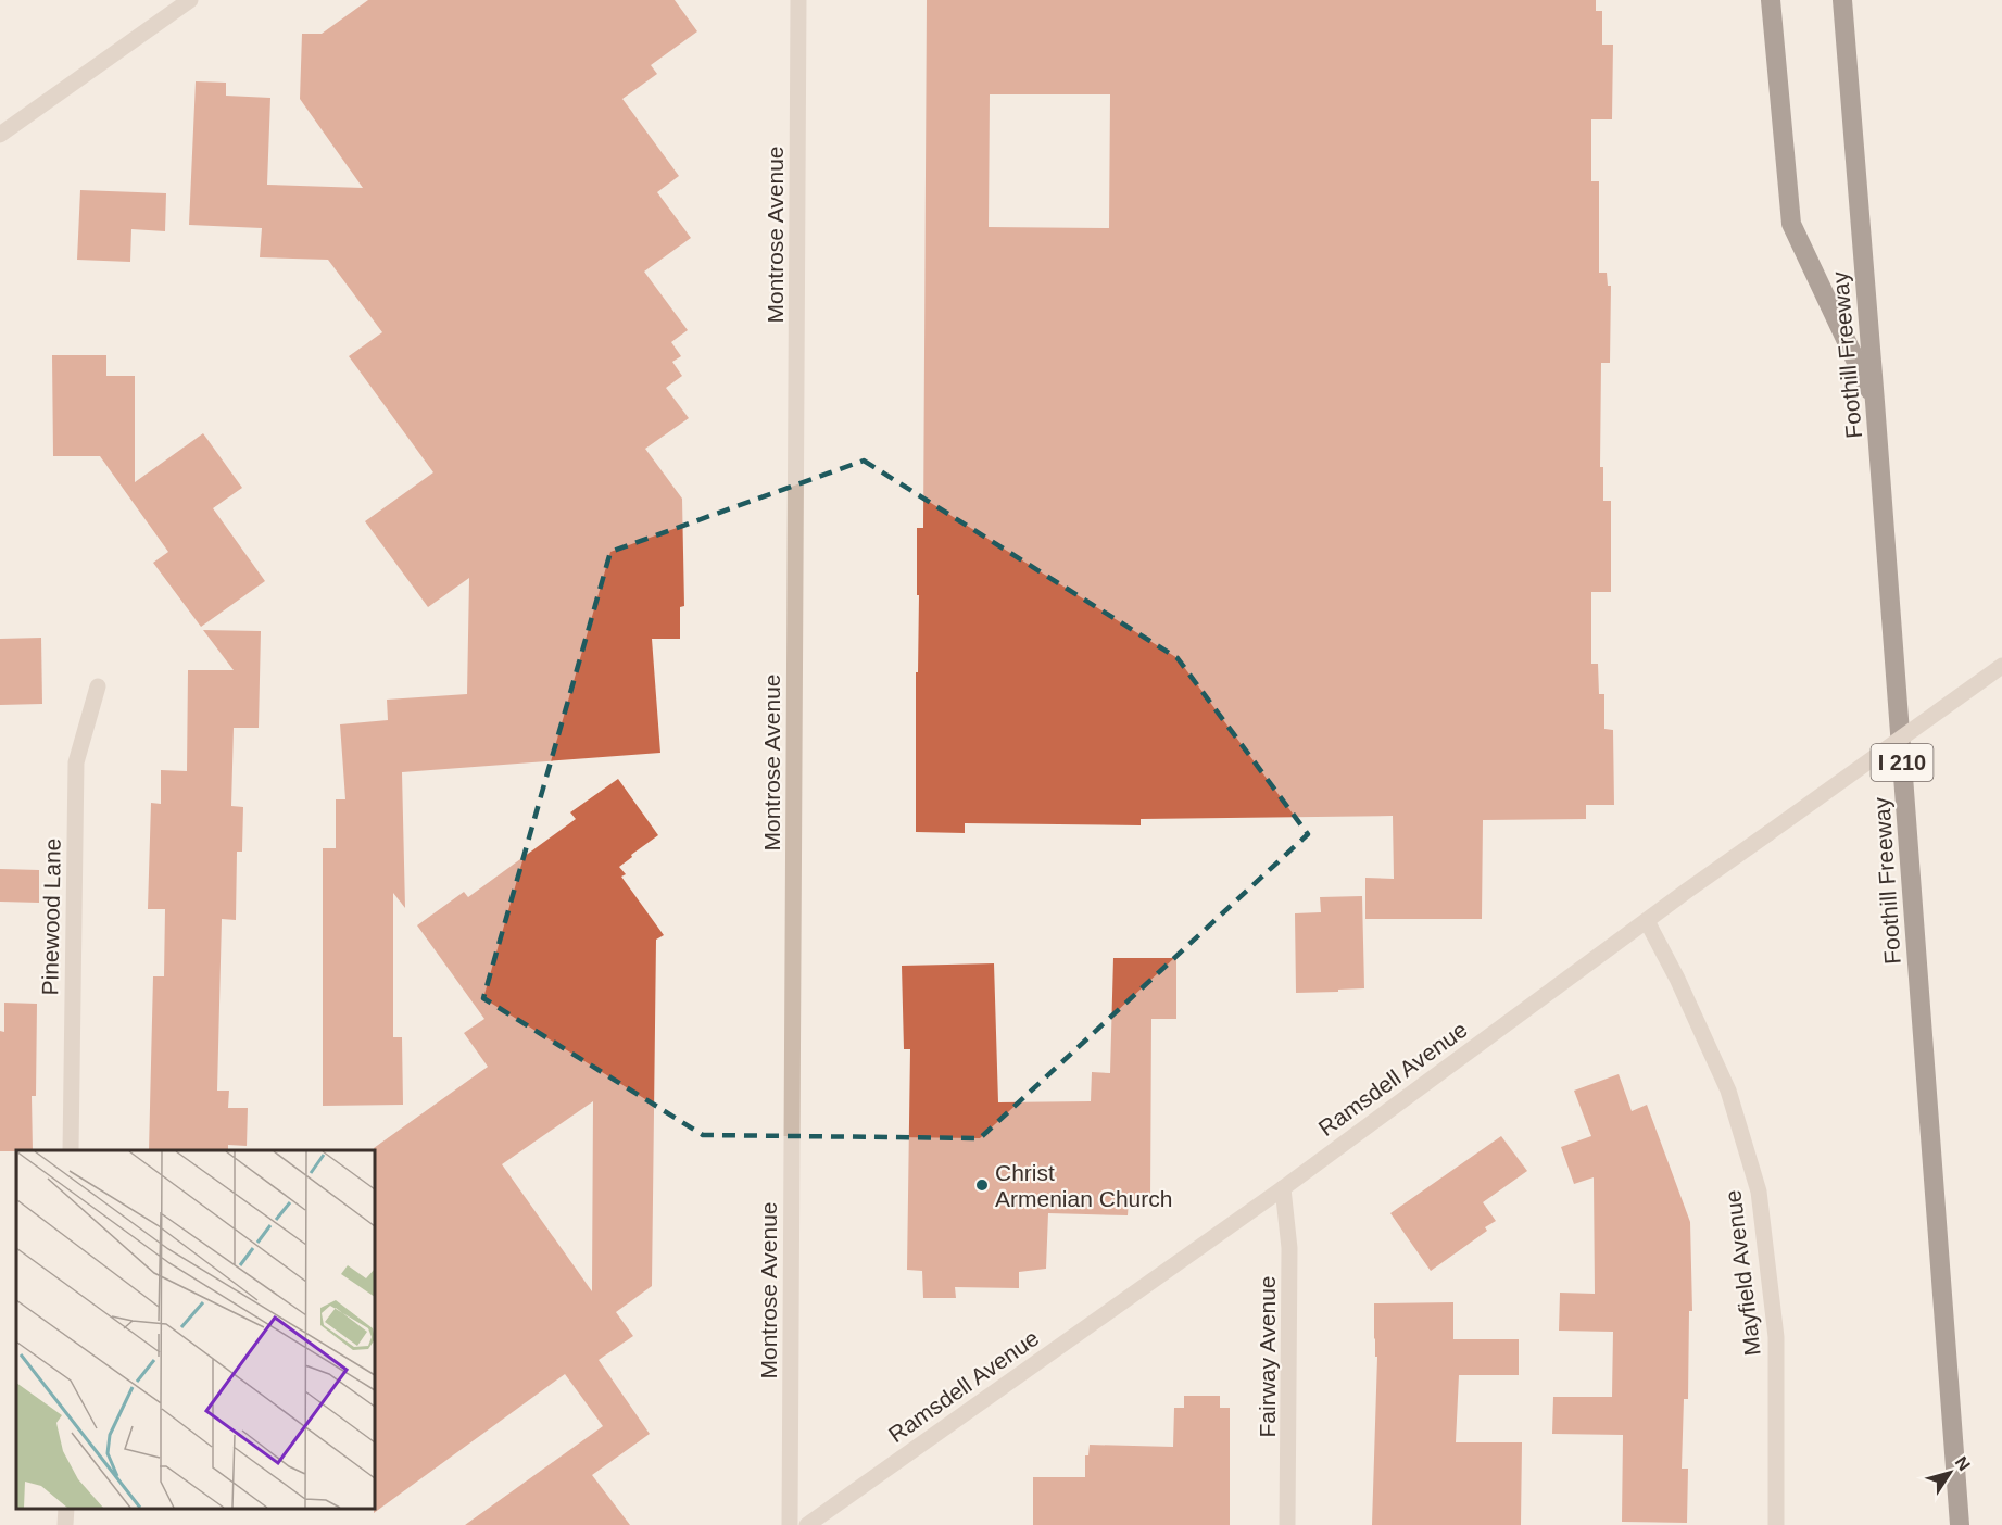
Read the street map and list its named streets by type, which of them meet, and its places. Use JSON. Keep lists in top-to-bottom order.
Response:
{
  "streets": {
    "highway": ["Foothill Freeway", "I 210"],
    "street": [
      "Montrose Avenue",
      "Pinewood Lane",
      "Ramsdell Avenue",
      "Mayfield Avenue",
      "Fairway Avenue"
    ]
  },
  "crossings": [
    ["Ramsdell Avenue", "Mayfield Avenue"],
    ["Ramsdell Avenue", "Fairway Avenue"]
  ],
  "places": ["Christ Armenian Church"],
  "north": "top right"
}
